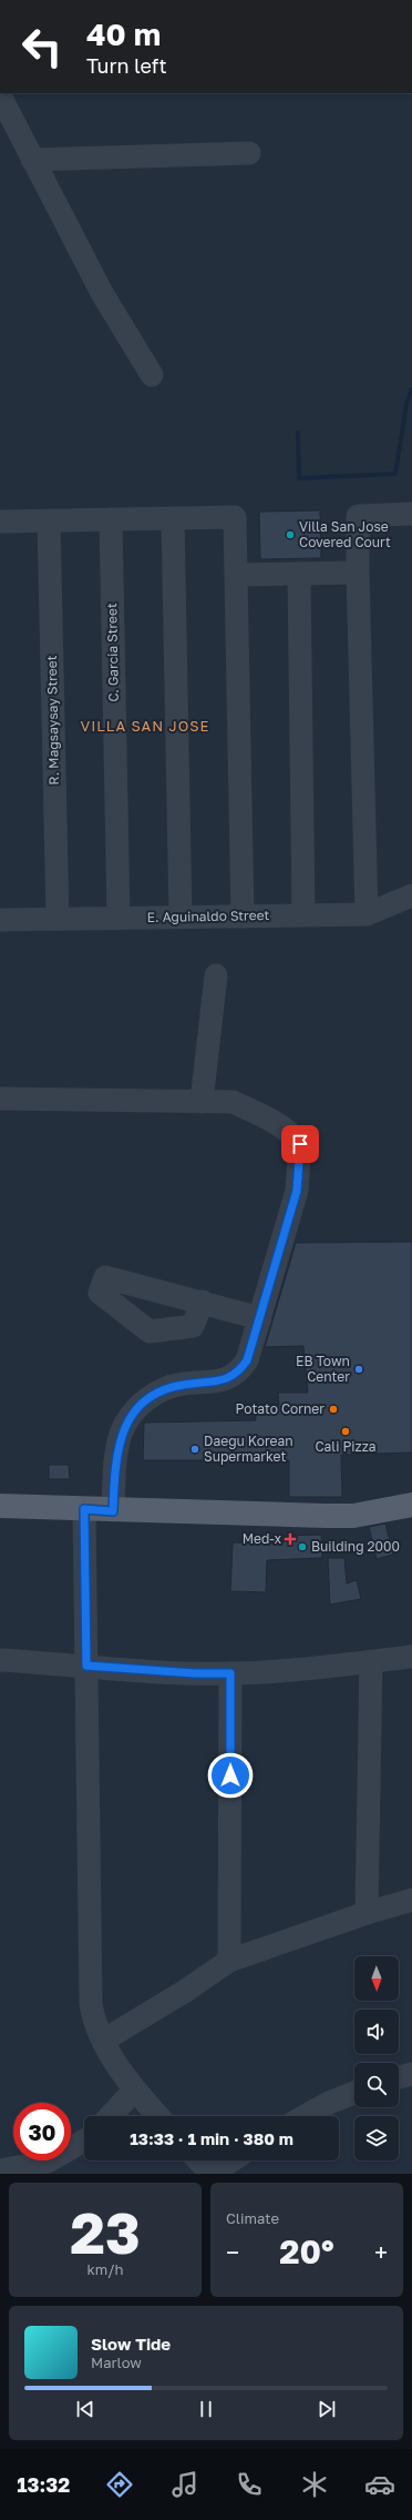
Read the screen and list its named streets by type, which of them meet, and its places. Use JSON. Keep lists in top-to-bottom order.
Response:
{
  "streets": {
    "street": ["C. Garcia Street", "R. Magsaysay Street", "E. Aguinaldo Street"]
  },
  "crossings": [
    ["C. Garcia Street", "E. Aguinaldo Street"],
    ["R. Magsaysay Street", "E. Aguinaldo Street"]
  ],
  "districts": ["VILLA SAN JOSE"],
  "places": {
    "other": [
      "Villa San Jose Covered Court",
      "EB Town Center",
      "Potato Corner",
      "Cali Pizza",
      "Daegu Korean Supermarket",
      "Building 2000"
    ],
    "health": ["Med-x"]
  },
  "north": "bottom",
  "page": {
    "turn": ["40 m", "Turn left"],
    "limit": "30",
    "trip": "13:33 · 1 min · 380 m",
    "tile": [
      ["23", "km/h"],
      "Climate"
    ],
    "heat": ["−", "20°", "+"],
    "song": ["Slow Tide", "Marlow"],
    "tabs": "13:32"
  }
}
